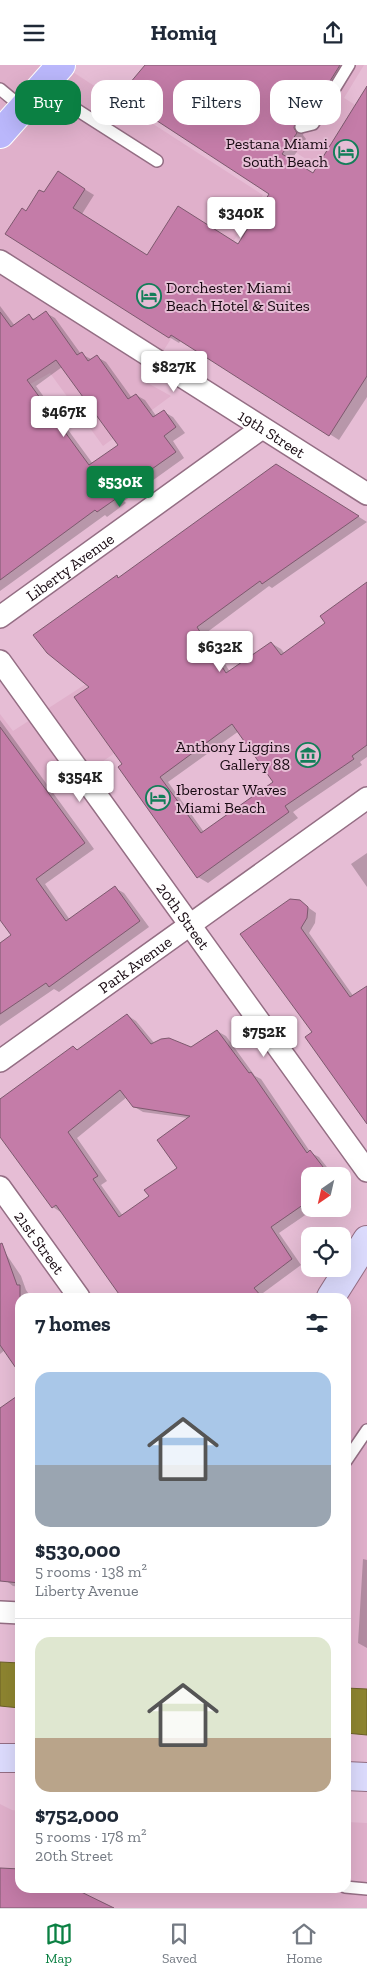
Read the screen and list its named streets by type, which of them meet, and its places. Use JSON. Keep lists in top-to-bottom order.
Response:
{
  "streets": {
    "street": [
      "19th Street",
      "Liberty Avenue",
      "20th Street",
      "Park Avenue",
      "21st Street"
    ]
  },
  "crossings": [
    ["19th Street", "Liberty Avenue"],
    ["20th Street", "Park Avenue"]
  ],
  "places": {
    "hotel": ["Pestana Miami South Beach", "Dorchester Miami Beach Hotel & Suites", "Iberostar Waves Miami Beach"],
    "museum": ["Anthony Liggins Gallery 88"]
  },
  "north": "bottom left",
  "page": {
    "header": "Homiq",
    "chip": [
      "Buy",
      "Rent",
      "Filters",
      "New"
    ],
    "price": [
      "$340K",
      "$827K",
      "$467K",
      "$530K",
      "$632K",
      "$354K",
      "$752K"
    ],
    "heading": "7 homes",
    "list": [
      {
        "name": "$530,000",
        "note": "5 rooms · 138 m² · Liberty Avenue"
      },
      {
        "name": "$752,000",
        "note": "5 rooms · 178 m² · 20th Street"
      }
    ],
    "tabs": ["Map", "Saved", "Home"]
  }
}
